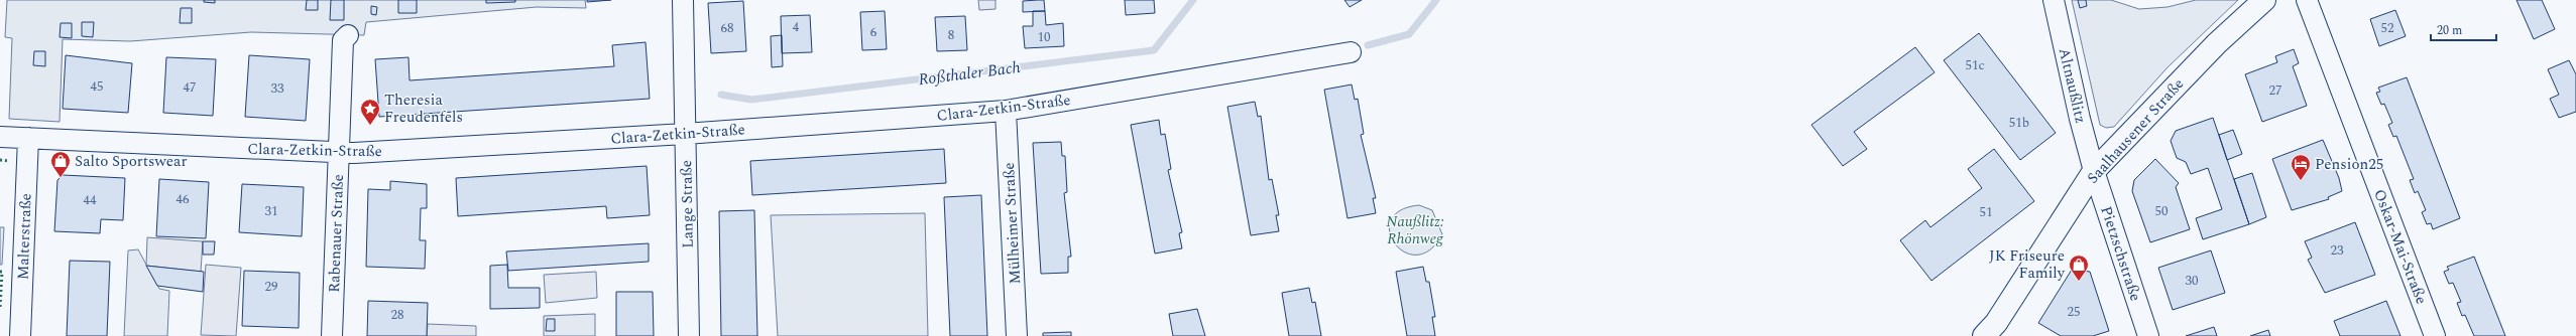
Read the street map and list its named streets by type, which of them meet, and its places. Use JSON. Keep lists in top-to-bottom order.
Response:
{
  "streets": {
    "street": [
      "Altnaußlitz",
      "Clara-Zetkin-Straße",
      "Saalhausener Straße",
      "Lange Straße",
      "Mülheimer Straße",
      "Rabenauer Straße",
      "Malterstraße",
      "Oskar-Mai-Straße",
      "Pietzschstraße"
    ]
  },
  "crossings": [
    ["Altnaußlitz", "Saalhausener Straße"],
    ["Altnaußlitz", "Pietzschstraße"],
    ["Clara-Zetkin-Straße", "Lange Straße"],
    ["Clara-Zetkin-Straße", "Mülheimer Straße"],
    ["Clara-Zetkin-Straße", "Rabenauer Straße"],
    ["Clara-Zetkin-Straße", "Malterstraße"],
    ["Saalhausener Straße", "Pietzschstraße"]
  ],
  "water": ["Roßthaler Bach"],
  "parks": ["Naußlitz: Rhönweg"],
  "places": {
    "place": ["Theresia Freudenfels"],
    "shop": ["Salto Sportswear", "JK Friseure Family"],
    "hotel": ["Pension25"]
  },
  "house_numbers": [
    "4",
    "68",
    "52",
    "6",
    "8",
    "10",
    "51c",
    "45",
    "47",
    "33",
    "27",
    "51b",
    "46",
    "44",
    "31",
    "50",
    "51",
    "23",
    "30",
    "29",
    "25",
    "28"
  ],
  "scale_bar": "20 m"
}
